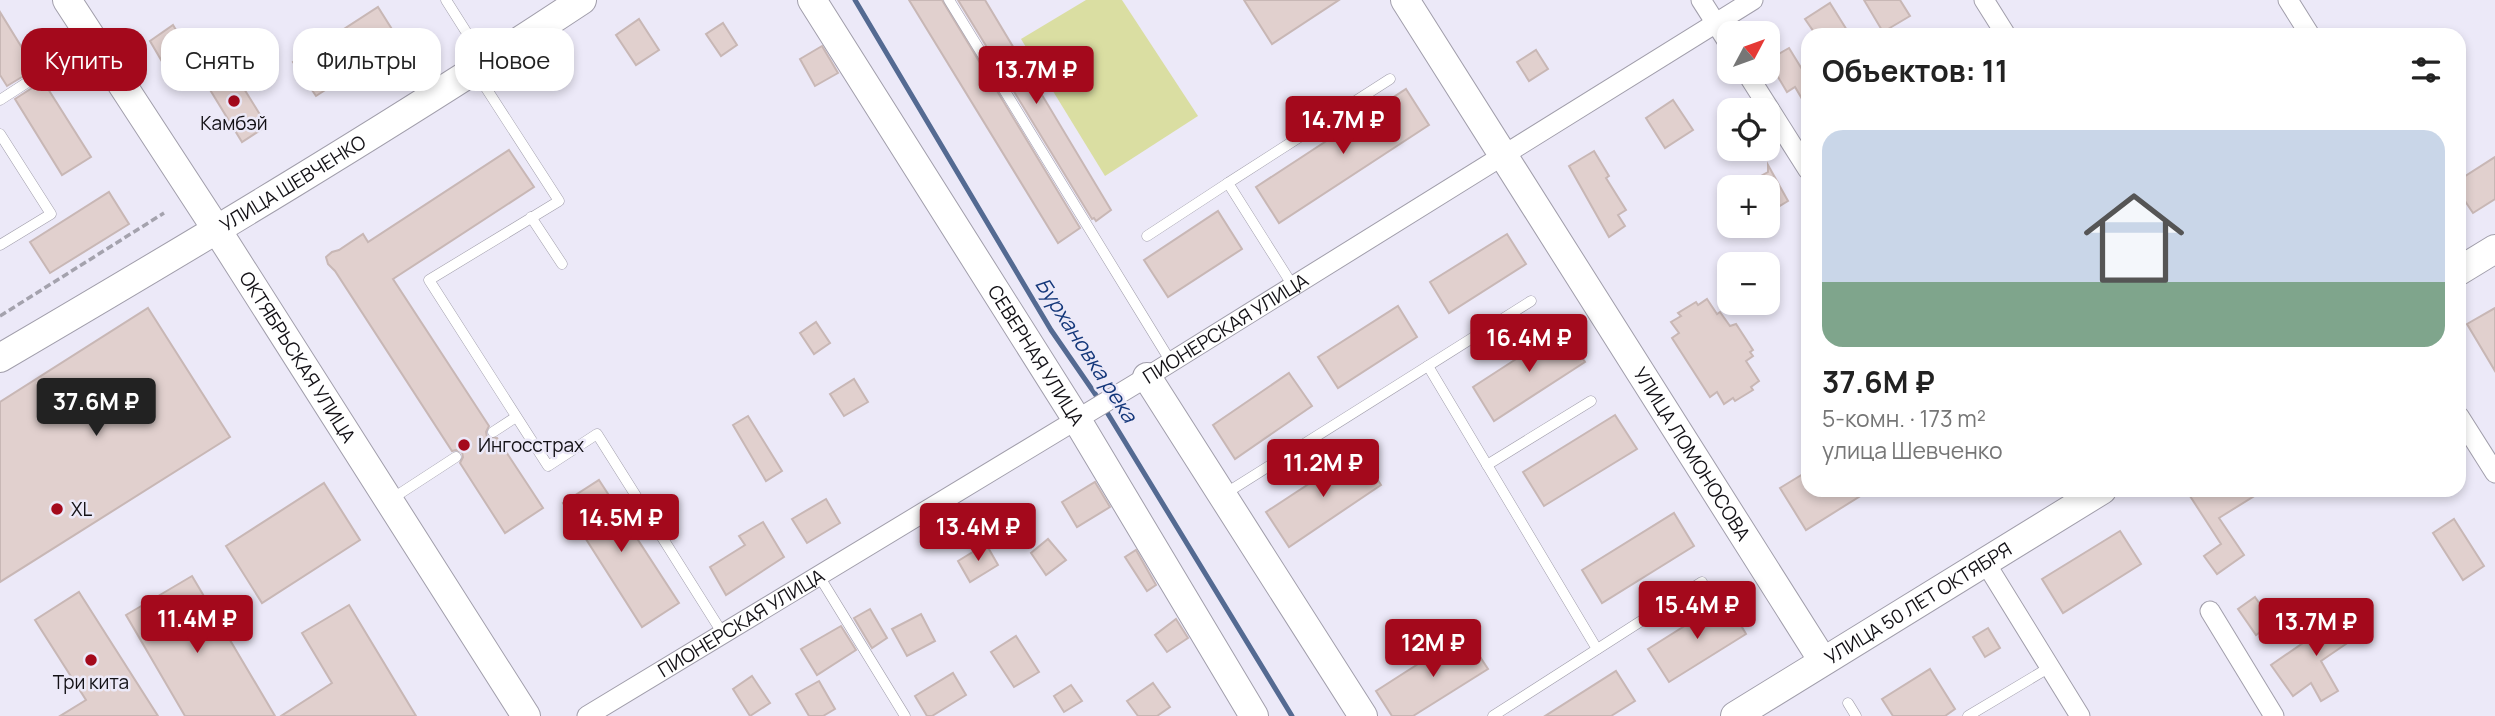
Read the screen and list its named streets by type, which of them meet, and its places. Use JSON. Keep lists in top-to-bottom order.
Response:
{
  "streets": {
    "street": [
      "УЛИЦА ШЕВЧЕНКО",
      "ПИОНЕРСКАЯ УЛИЦА",
      "СЕВЕРНАЯ УЛИЦА",
      "ОКТЯБРЬСКАЯ УЛИЦА",
      "УЛИЦА ЛОМОНОСОВА",
      "УЛИЦА 50 ЛЕТ ОКТЯБРЯ"
    ]
  },
  "crossings": [
    ["УЛИЦА ШЕВЧЕНКО", "ОКТЯБРЬСКАЯ УЛИЦА"],
    ["ПИОНЕРСКАЯ УЛИЦА", "СЕВЕРНАЯ УЛИЦА"],
    ["ПИОНЕРСКАЯ УЛИЦА", "УЛИЦА ЛОМОНОСОВА"],
    ["УЛИЦА ЛОМОНОСОВА", "УЛИЦА 50 ЛЕТ ОКТЯБРЯ"]
  ],
  "water": ["Бурхановка река"],
  "places": [
    "Камбэй",
    "Ингосстрах",
    "XL",
    "Три кита"
  ],
  "north": "top right",
  "page": {
    "map_buttons": ["+", "−"],
    "chip": [
      "Купить",
      "Снять",
      "Фильтры",
      "Новое"
    ],
    "heading": "Объектов: 11",
    "price": [
      "13.7M ₽",
      "14.7M ₽",
      "16.4M ₽",
      "37.6M ₽",
      "11.2M ₽",
      "14.5M ₽",
      "13.4M ₽",
      "15.4M ₽",
      "11.4M ₽",
      "13.7M ₽",
      "12M ₽"
    ],
    "list": [
      {
        "name": "37.6M ₽",
        "note": "5-комн. · 173 m² · улица Шевченко"
      }
    ]
  }
}
